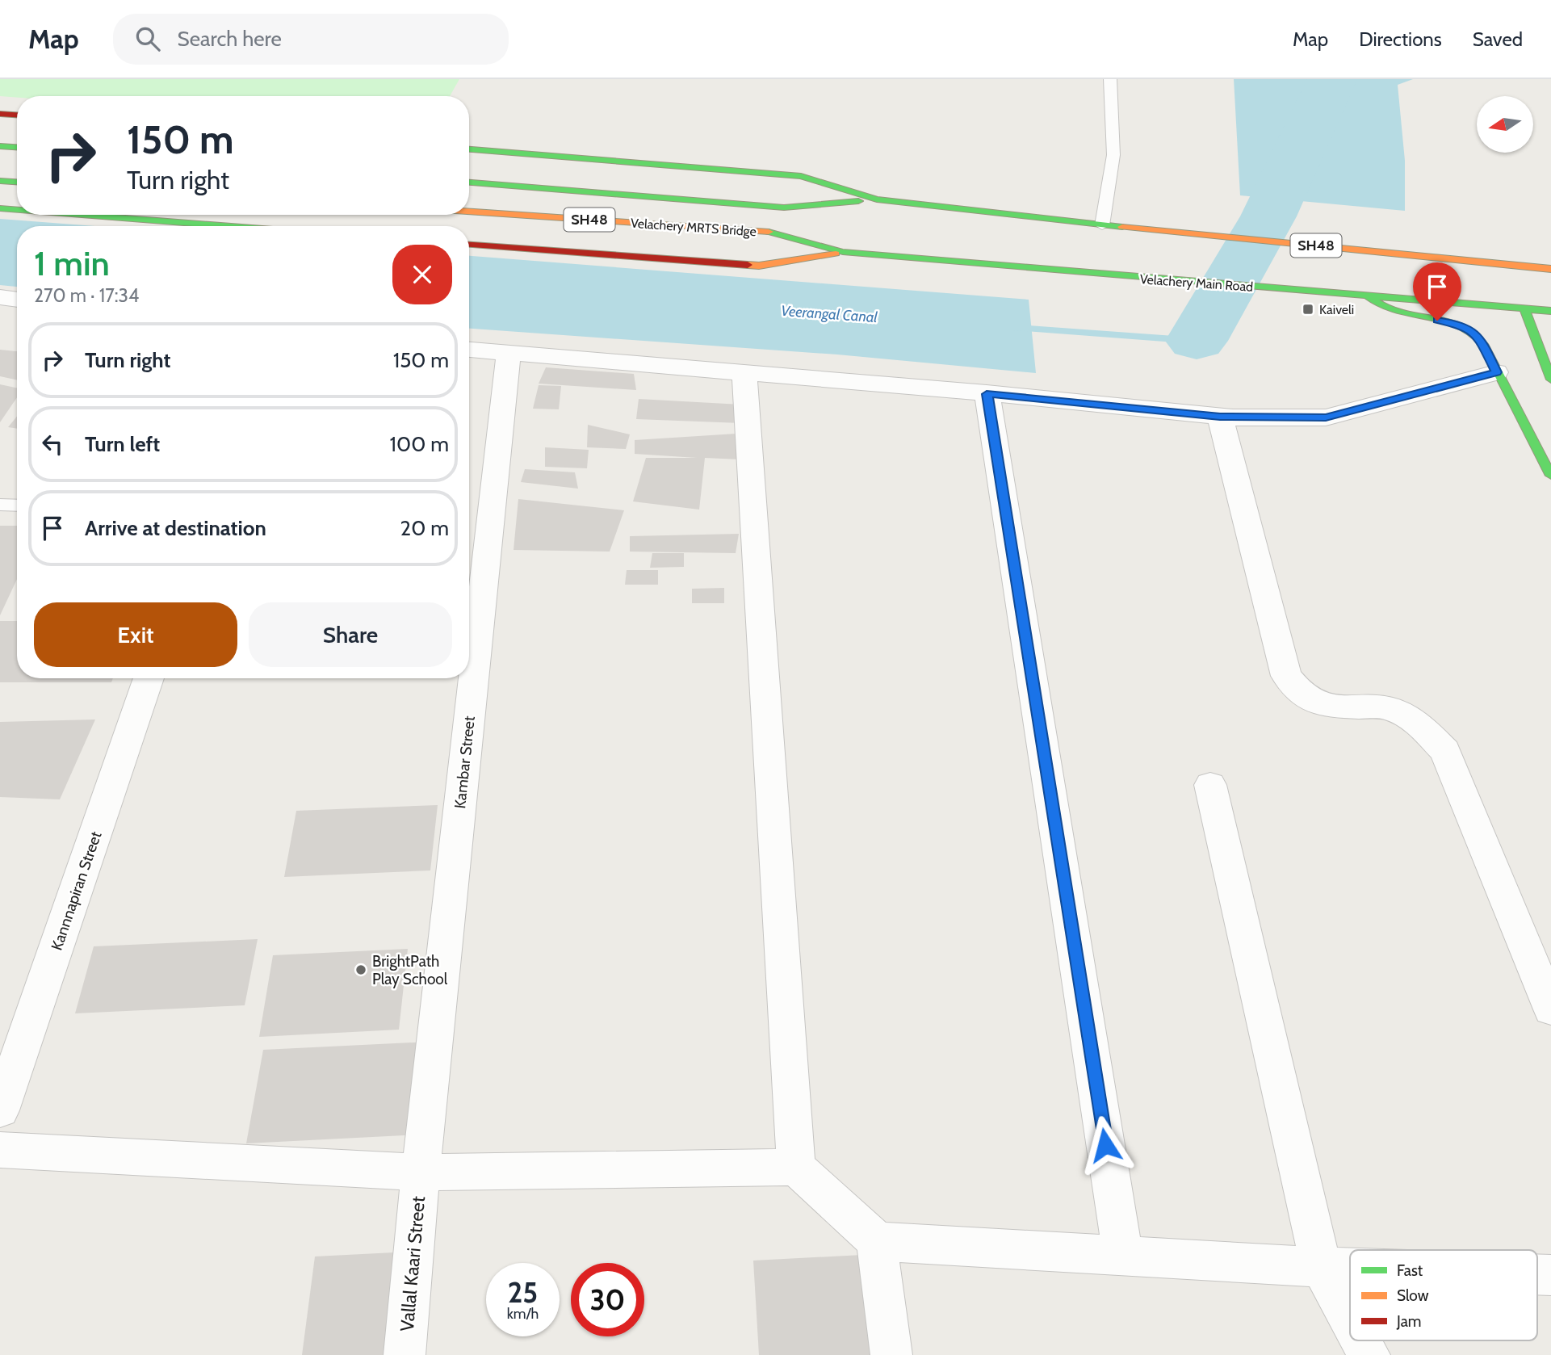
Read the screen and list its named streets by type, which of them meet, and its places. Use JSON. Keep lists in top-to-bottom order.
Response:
{
  "streets": {
    "main road": ["SH48", "Velachery MRTS Bridge", "Velachery Main Road"],
    "street": ["Kambar Street", "Kannnapiran Street", "Vallal Kaari Street"]
  },
  "crossings": [
    ["SH48", "Velachery MRTS Bridge"],
    ["Velachery MRTS Bridge", "Velachery Main Road"],
    ["Kambar Street", "Vallal Kaari Street"]
  ],
  "water": ["Veerangal Canal"],
  "places": {
    "transit": ["Kaiveli"],
    "other": ["BrightPath Play School"]
  },
  "legend": ["Fast", "Slow", "Jam"],
  "north": "left",
  "page": {
    "header": "Map",
    "search": "Search here",
    "nav": ["Map", "Directions", "Saved"],
    "turn": ["150 m", "Turn right"],
    "heading": ["1 min", "270 m · 17:34"],
    "list": [
      {
        "name": "Turn right",
        "value": "150 m"
      },
      {
        "name": "Turn left",
        "value": "100 m"
      },
      {
        "name": "Arrive at destination",
        "value": "20 m"
      }
    ],
    "buttons": ["Exit", "Share"],
    "speed": "25 km/h",
    "limit": "30"
  }
}
